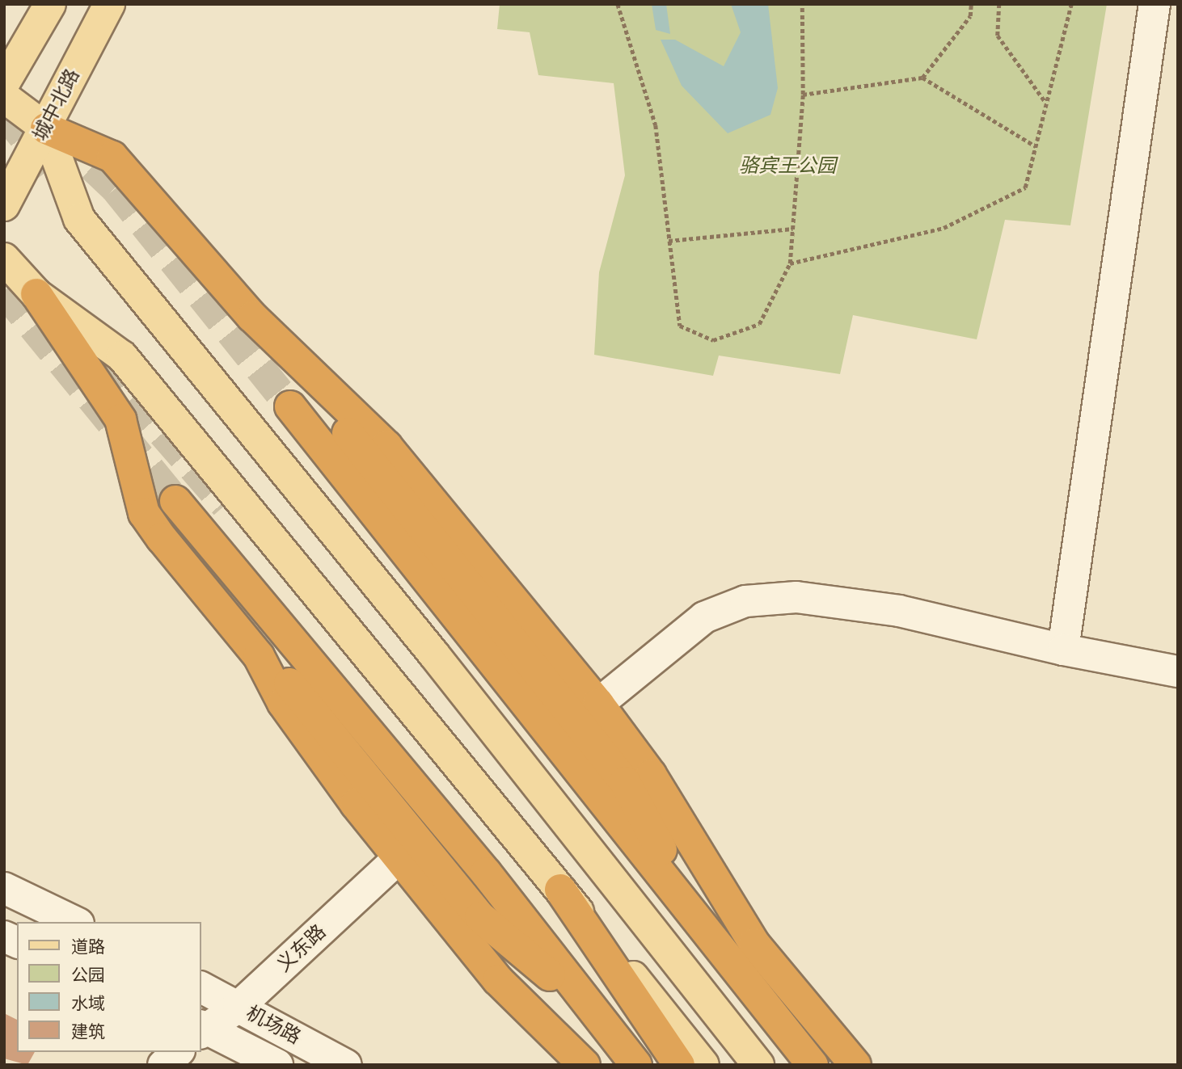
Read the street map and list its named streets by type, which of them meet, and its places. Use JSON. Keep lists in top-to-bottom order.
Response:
{
  "streets": {
    "main road": ["城中北路"],
    "street": ["义东路", "机场路"]
  },
  "crossings": [
    ["义东路", "机场路"]
  ],
  "parks": ["骆宾王公园"],
  "legend": [
    "道路",
    "公园",
    "水域",
    "建筑"
  ]
}
